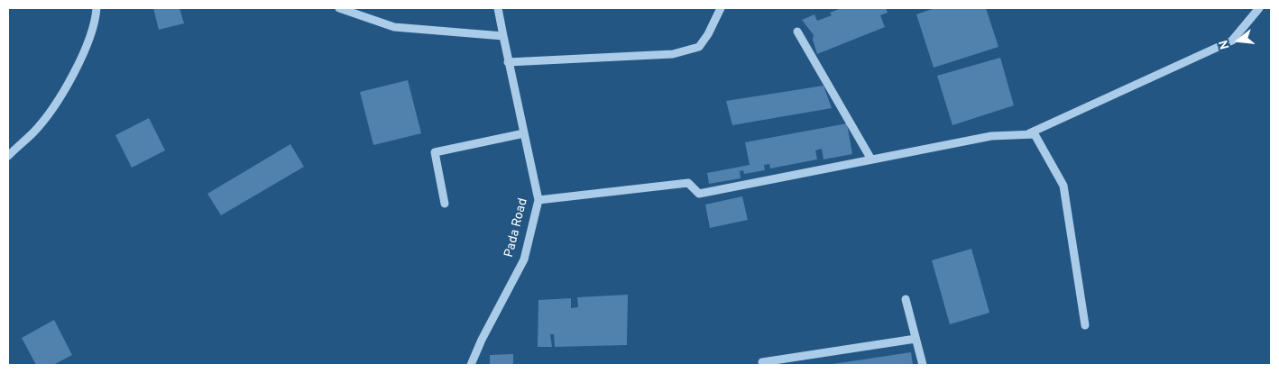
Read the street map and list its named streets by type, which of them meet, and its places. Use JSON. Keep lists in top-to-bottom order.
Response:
{
  "streets": {
    "street": ["Pada Road"]
  },
  "north": "left"
}
